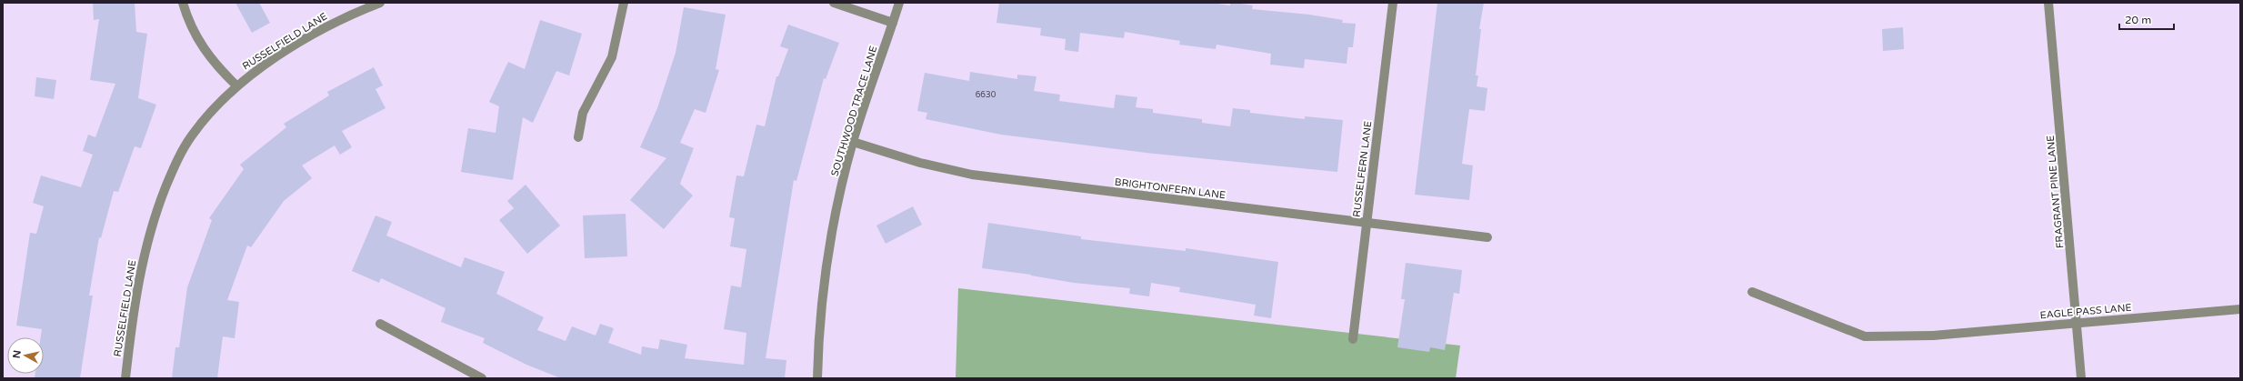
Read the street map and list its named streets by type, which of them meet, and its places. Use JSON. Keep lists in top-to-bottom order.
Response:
{
  "streets": {
    "street": [
      "RUSSELFIELD LANE",
      "SOUTHWOOD TRACE LANE",
      "RUSSELFERN LANE",
      "BRIGHTONFERN LANE",
      "FRAGRANT PINE LANE",
      "EAGLE PASS LANE"
    ]
  },
  "crossings": [
    ["SOUTHWOOD TRACE LANE", "BRIGHTONFERN LANE"],
    ["RUSSELFERN LANE", "BRIGHTONFERN LANE"],
    ["FRAGRANT PINE LANE", "EAGLE PASS LANE"]
  ],
  "house_numbers": ["6630"],
  "scale_bar": "20 m",
  "north": "left"
}
